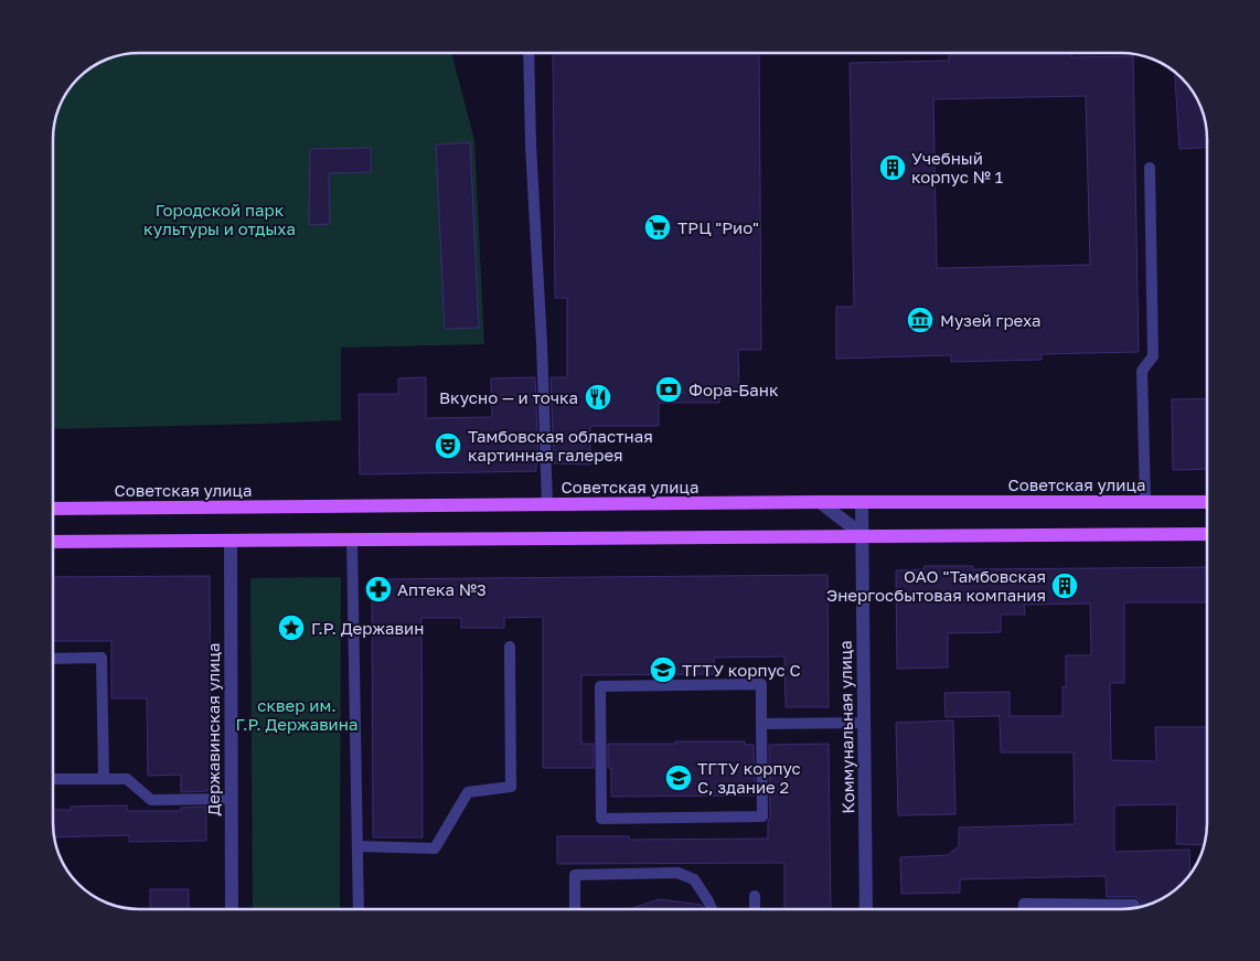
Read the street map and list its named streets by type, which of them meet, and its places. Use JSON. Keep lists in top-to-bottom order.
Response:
{
  "streets": {
    "main road": ["Советская улица"],
    "street": ["Коммунальная улица", "Державинская улица"]
  },
  "crossings": [
    ["Советская улица", "Коммунальная улица"]
  ],
  "parks": ["Городской парк культуры и отдыха", "сквер им. Г.Р. Державина"],
  "places": {
    "building": ["Учебный корпус № 1", "ОАО \"Тамбовская Энергосбытовая компания"],
    "supermarket": ["ТРЦ \"Рио\""],
    "museum": ["Музей греха"],
    "bank": ["Фора-Банк"],
    "restaurant": ["Вкусно — и точка"],
    "theatre": ["Тамбовская областная картинная галерея"],
    "pharmacy": ["Аптека №3"],
    "place": ["Г.Р. Державин"],
    "school or university": ["ТГТУ корпус С", "ТГТУ корпус С, здание 2"]
  }
}
